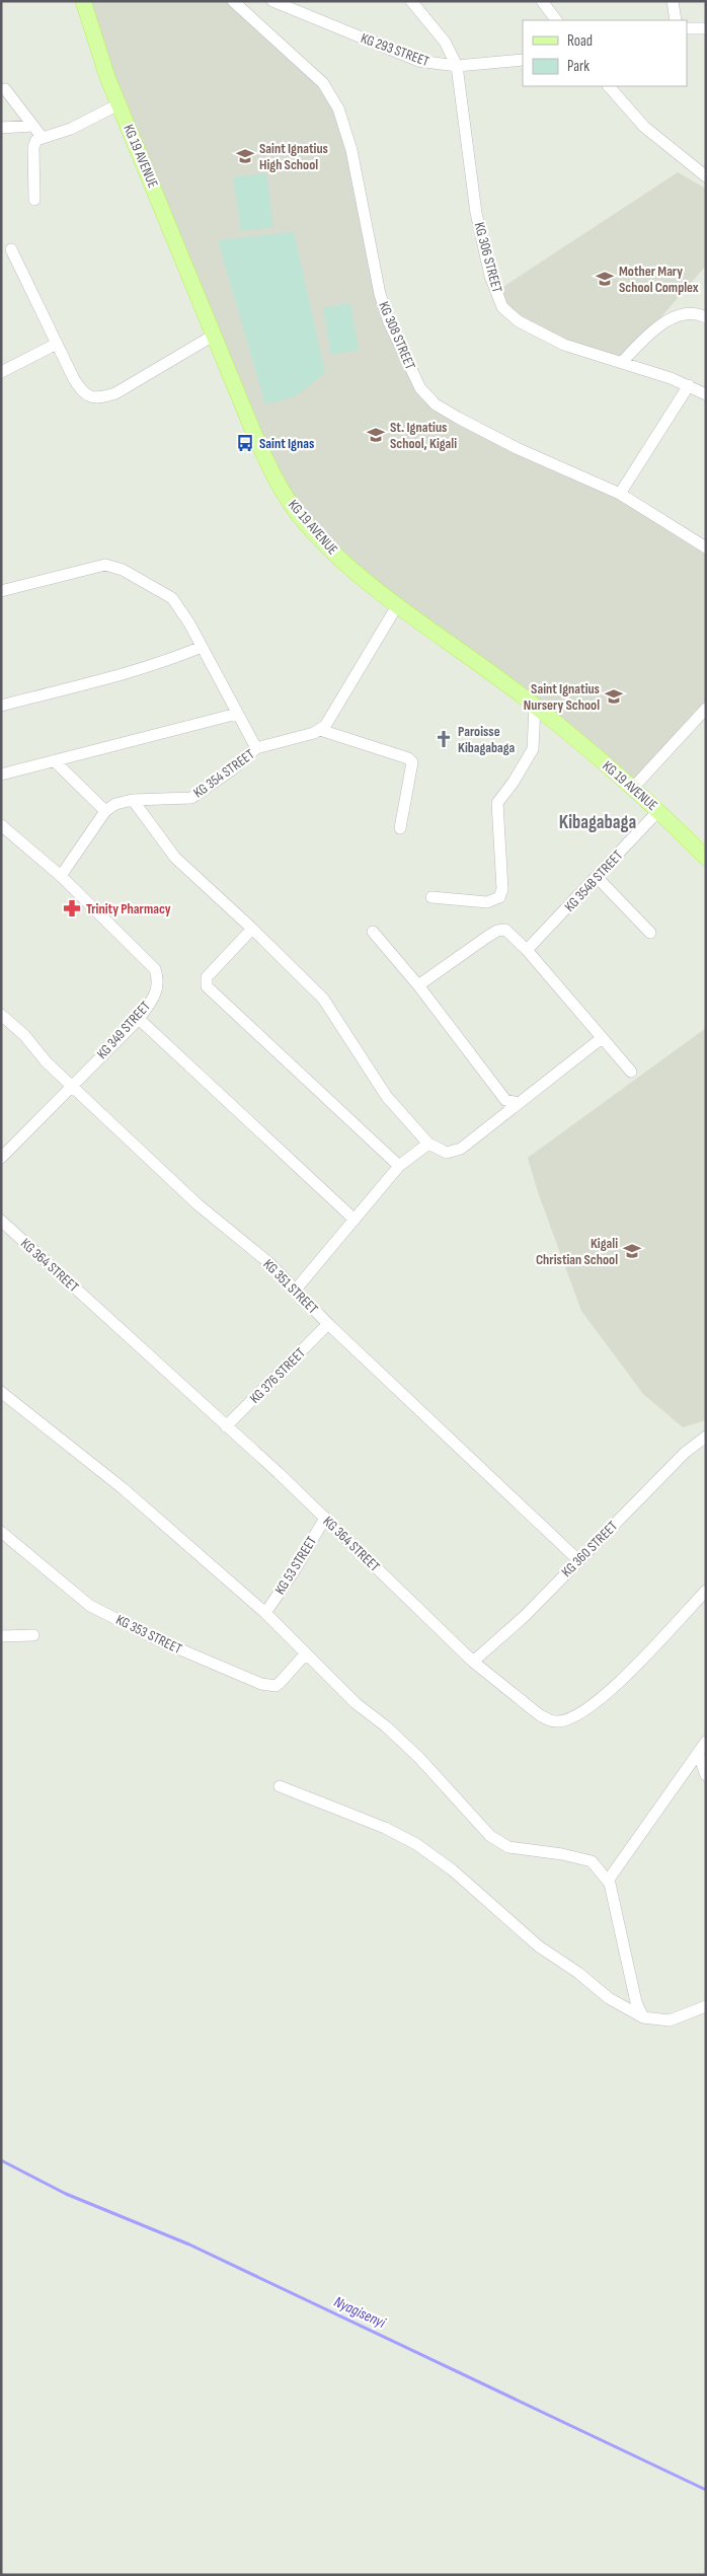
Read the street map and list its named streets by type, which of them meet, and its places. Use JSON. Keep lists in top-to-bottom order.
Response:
{
  "streets": {
    "main road": ["KG 19 AVENUE"],
    "street": [
      "KG 293 STREET",
      "KG 306 STREET",
      "KG 308 STREET",
      "KG 354 STREET",
      "KG 354B STREET",
      "KG 349 STREET",
      "KG 364 STREET",
      "KG 351 STREET",
      "KG 376 STREET",
      "KG 360 STREET",
      "KG 53 STREET",
      "KG 353 STREET"
    ]
  },
  "crossings": [
    ["KG 293 STREET", "KG 306 STREET"],
    ["KG 19 AVENUE", "KG 354B STREET"],
    ["KG 349 STREET", "KG 351 STREET"],
    ["KG 364 STREET", "KG 376 STREET"],
    ["KG 364 STREET", "KG 360 STREET"],
    ["KG 364 STREET", "KG 53 STREET"],
    ["KG 351 STREET", "KG 376 STREET"],
    ["KG 351 STREET", "KG 360 STREET"]
  ],
  "districts": ["Kibagabaga"],
  "water": ["Nyagisenyi"],
  "places": {
    "school or university": [
      "Saint Ignatius High School",
      "Mother Mary School Complex",
      "St. Ignatius School, Kigali",
      "Saint Ignatius Nursery School",
      "Kigali Christian School"
    ],
    "bus stop": ["Saint Ignas"],
    "church": ["Paroisse Kibagabaga"],
    "pharmacy": ["Trinity Pharmacy"]
  },
  "legend": ["Road", "Park"]
}
